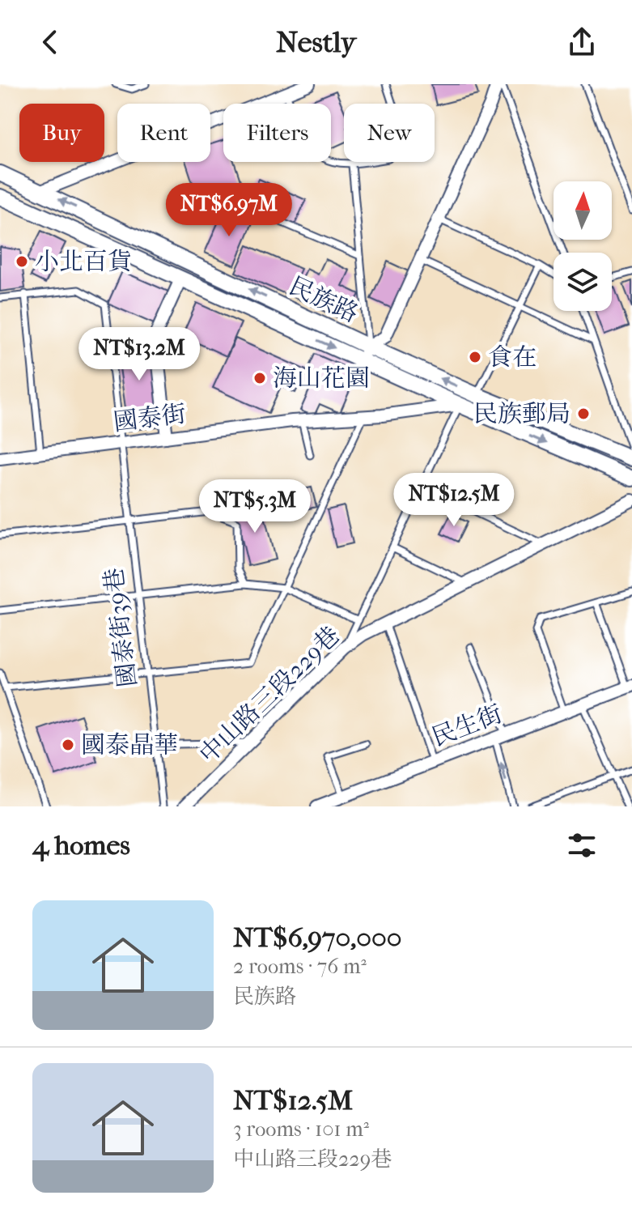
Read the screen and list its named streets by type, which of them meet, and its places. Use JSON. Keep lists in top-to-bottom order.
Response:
{
  "streets": {
    "main road": ["民族路"],
    "street": ["國泰街", "中山路三段229巷", "民生街"],
    "lane": ["國泰街39巷"]
  },
  "crossings": [
    ["民族路", "國泰街"],
    ["國泰街", "國泰街39巷"]
  ],
  "places": [
    "小北百貨",
    "食在",
    "海山花園",
    "民族郵局",
    "國泰晶華"
  ],
  "north": "top",
  "page": {
    "header": "Nestly",
    "chip": [
      "Buy",
      "Rent",
      "Filters",
      "New"
    ],
    "price": [
      "NT$6.97M",
      "NT$13.2M",
      "NT$12.5M",
      "NT$5.3M"
    ],
    "heading": "4 homes",
    "list": [
      {
        "name": "NT$6,970,000",
        "note": "2 rooms · 76 m² · 民族路"
      },
      {
        "name": "NT$12.5M",
        "note": "3 rooms · 101 m² · 中山路三段229巷"
      }
    ]
  }
}
